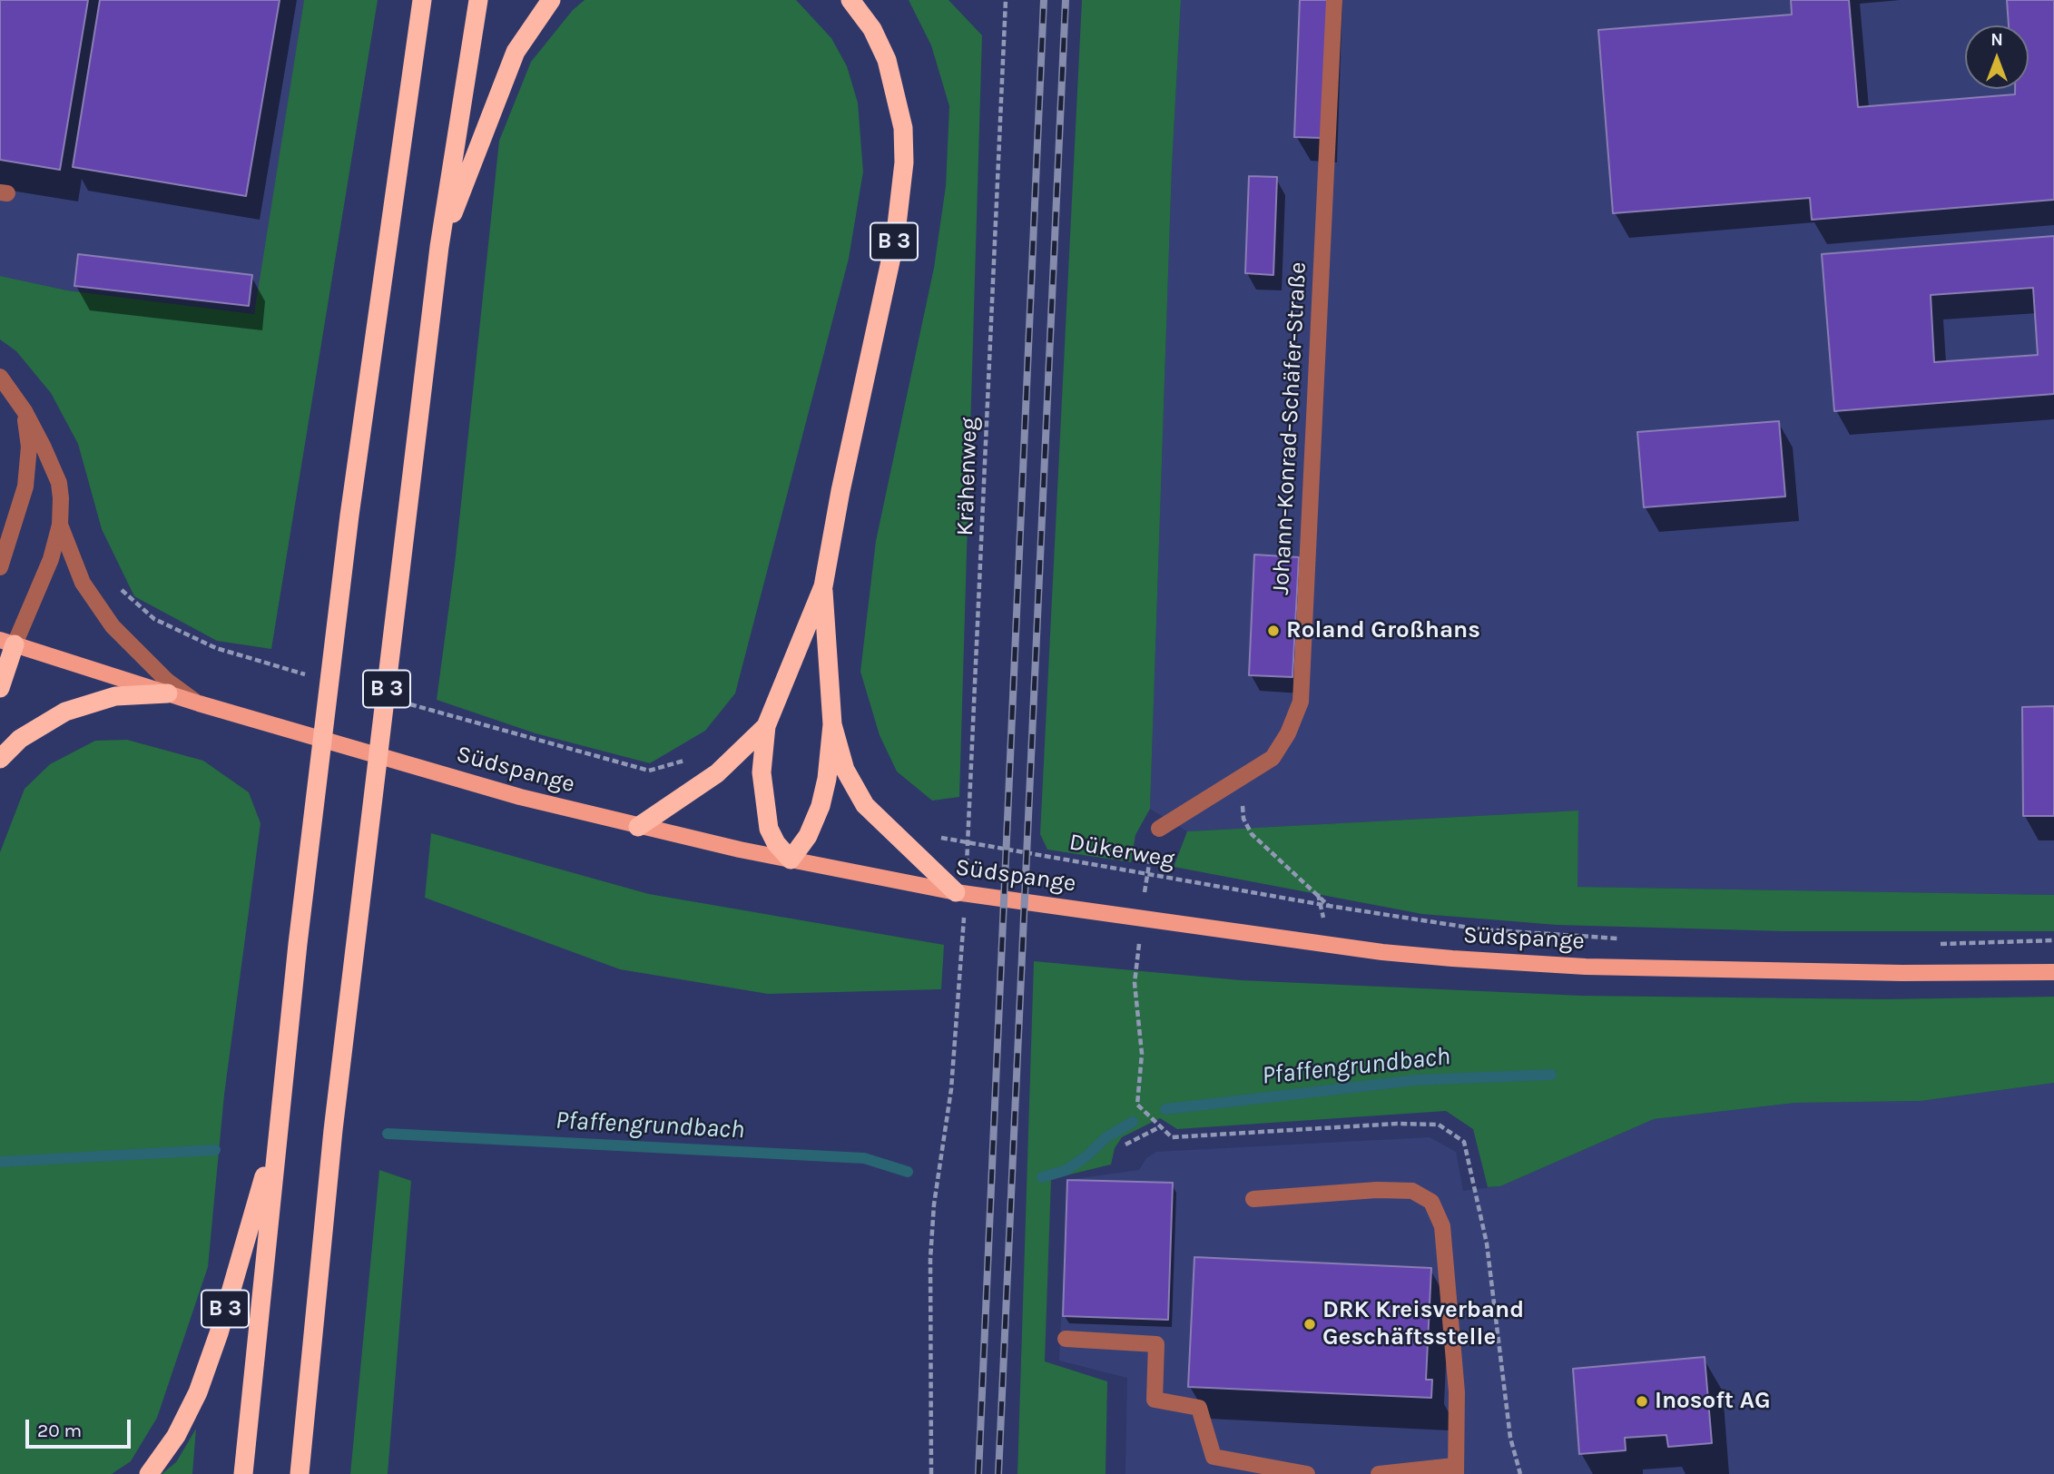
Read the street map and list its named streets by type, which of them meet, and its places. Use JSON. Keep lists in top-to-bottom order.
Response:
{
  "streets": {
    "highway": ["B 3"],
    "main road": ["Südspange"],
    "street": ["Johann-Konrad-Schäfer-Straße"],
    "path": ["Krähenweg", "Dükerweg"]
  },
  "crossings": [
    ["B 3", "Südspange"]
  ],
  "water": ["Pfaffengrundbach"],
  "places": ["Roland Großhans", "DRK Kreisverband Geschäftsstelle", "Inosoft AG"],
  "scale_bar": "20 m",
  "north": "top"
}
